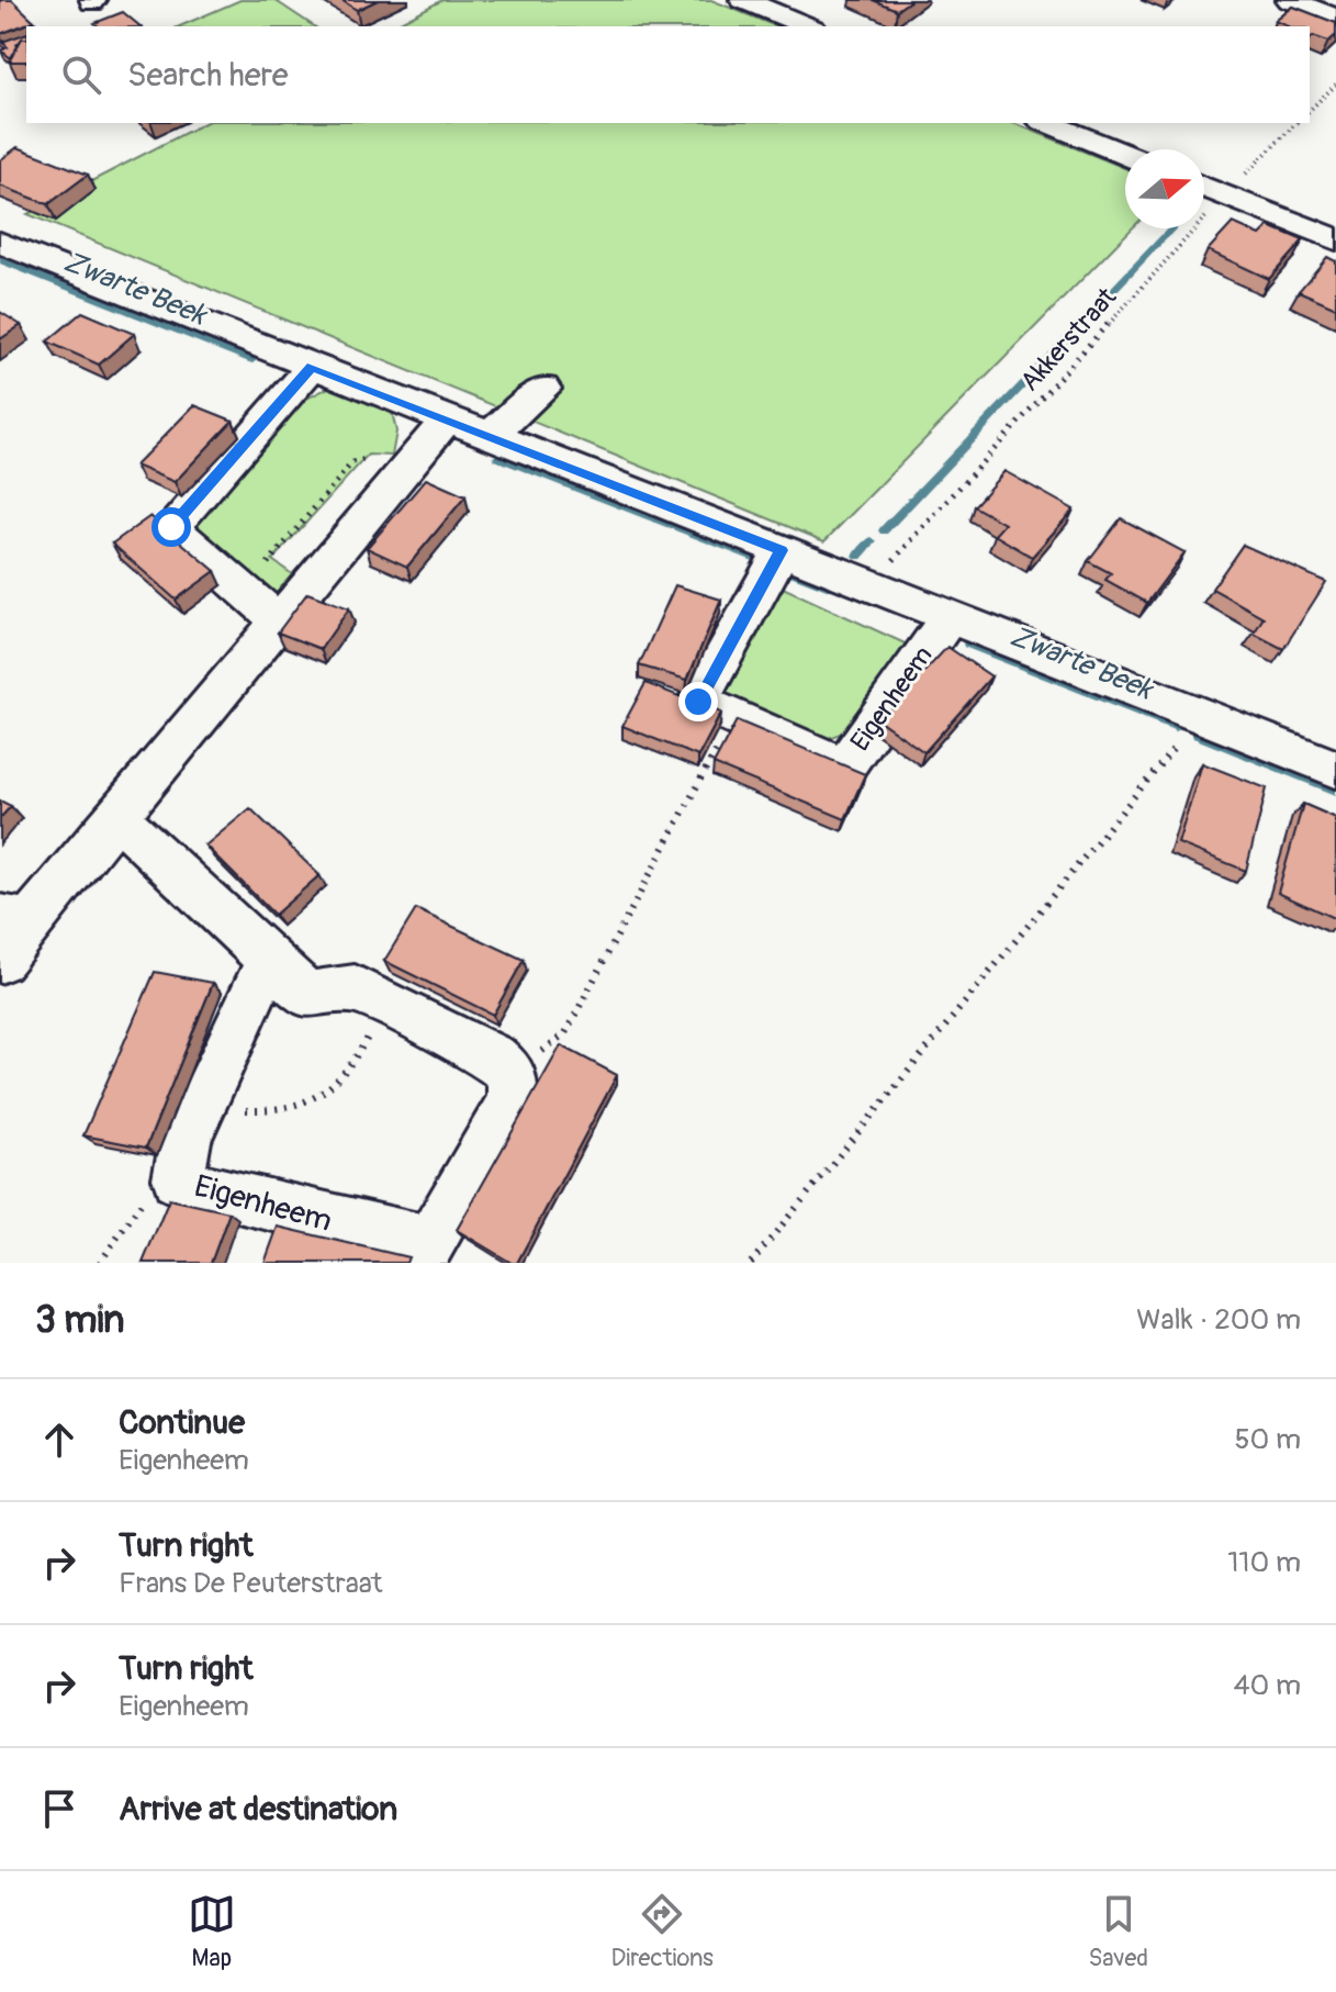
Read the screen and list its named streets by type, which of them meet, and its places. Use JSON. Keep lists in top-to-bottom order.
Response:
{
  "streets": {
    "street": ["Eigenheem"],
    "path": ["Akkerstraat"]
  },
  "water": ["Zwarte Beek"],
  "north": "right",
  "page": {
    "search": "Search here",
    "heading": ["3 min", "Walk · 200 m"],
    "list": [
      ["Continue", "Eigenheem", "50 m"],
      ["Turn right", "Frans De Peuterstraat", "110 m"],
      ["Turn right", "Eigenheem", "40 m"],
      "Arrive at destination"
    ],
    "nav": ["Map", "Directions", "Saved"]
  }
}
